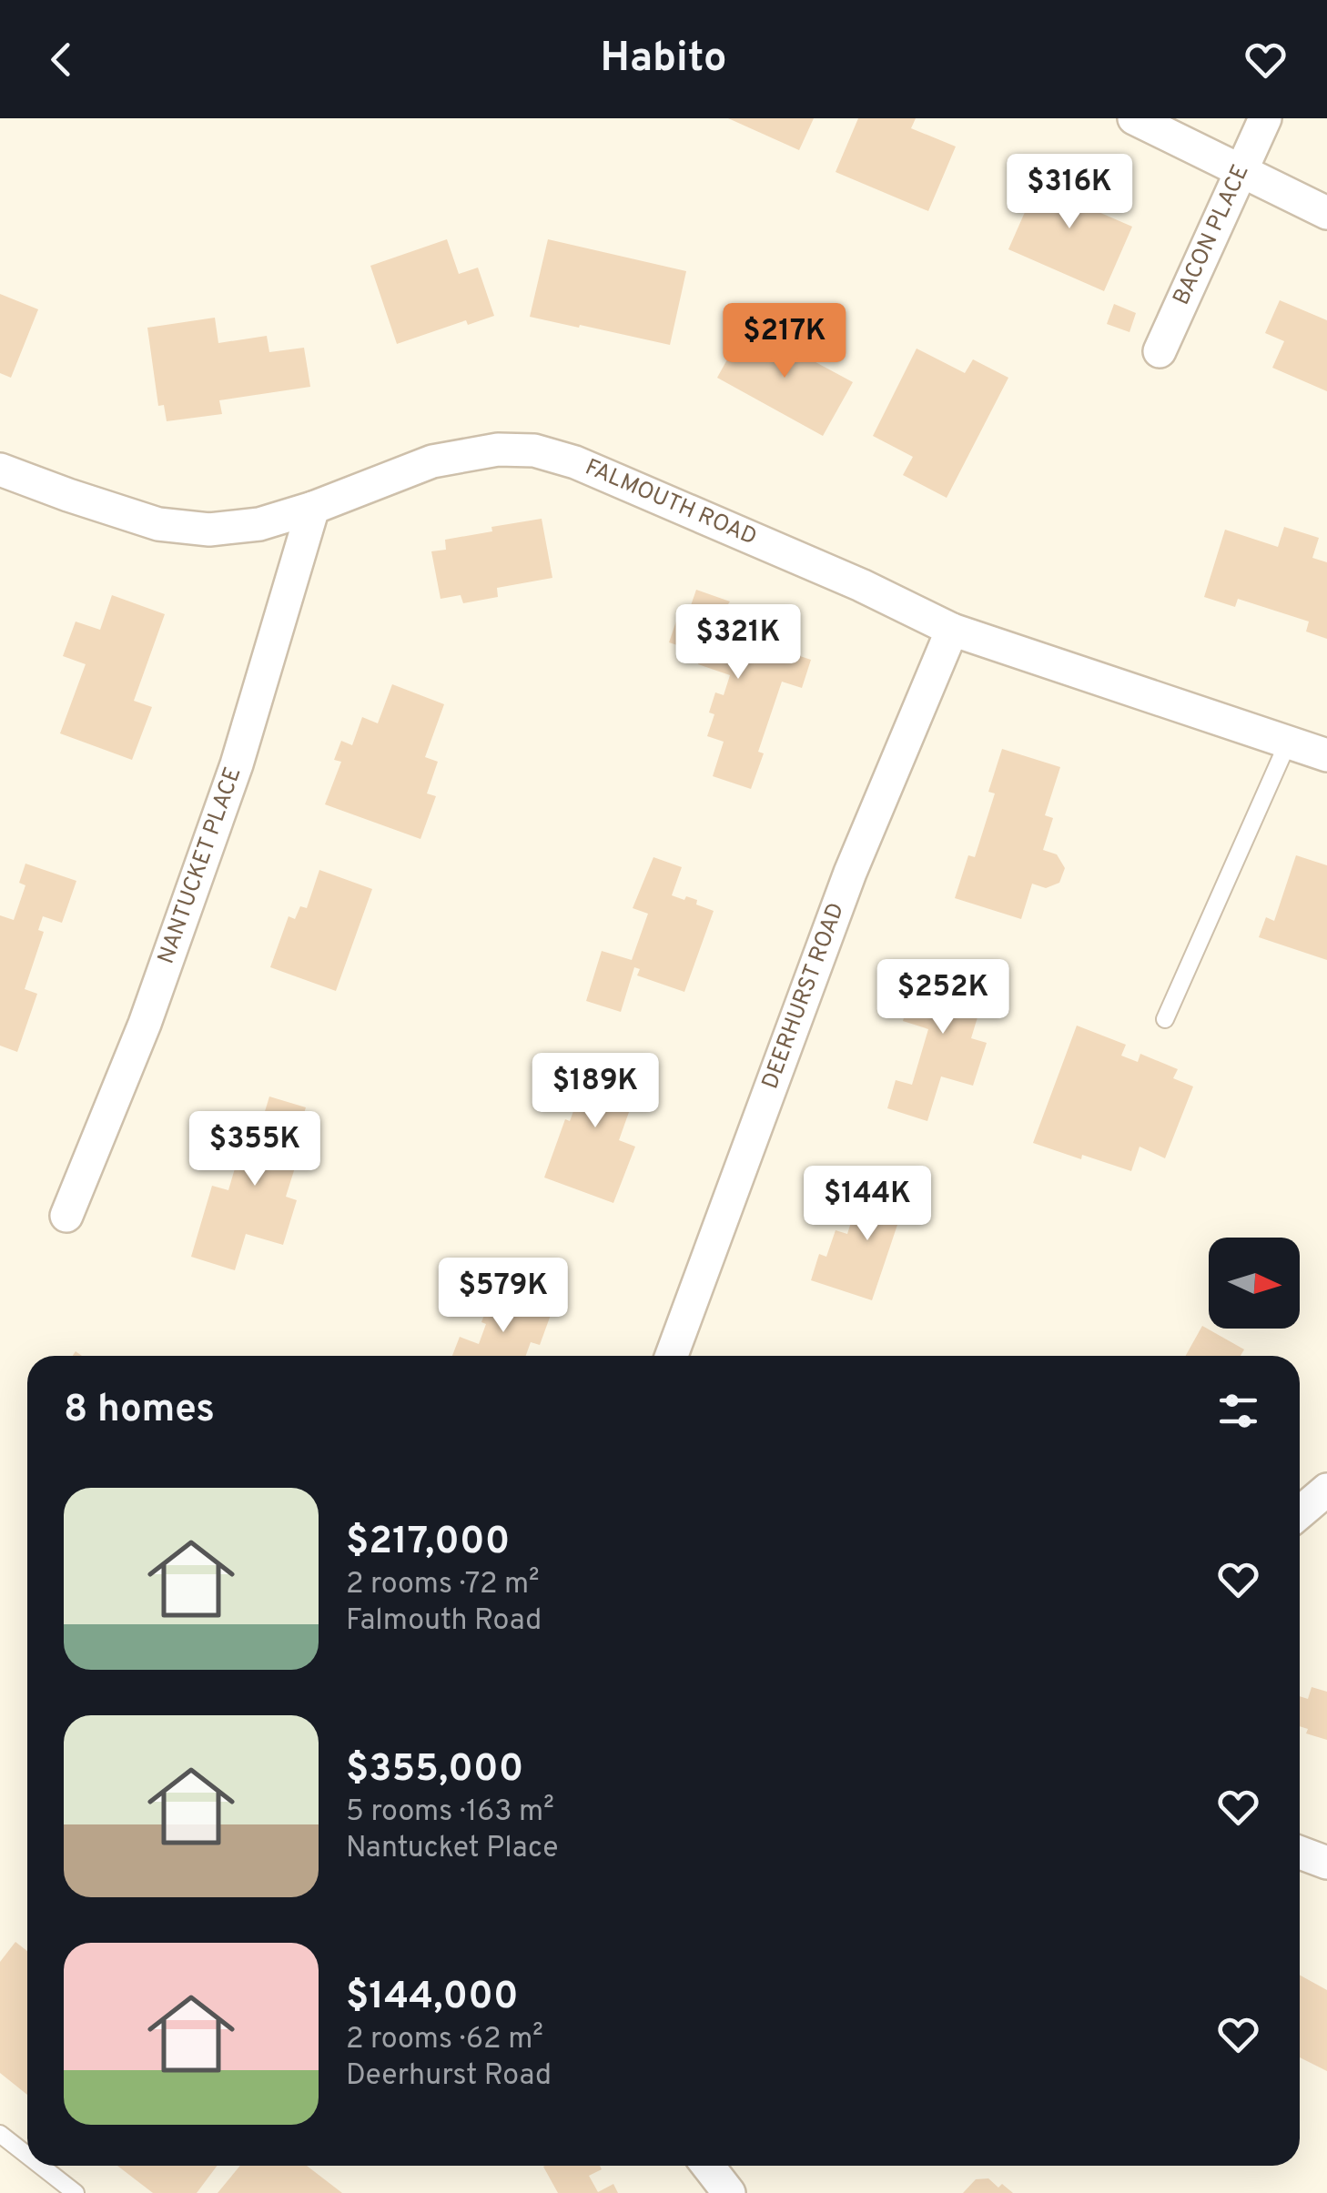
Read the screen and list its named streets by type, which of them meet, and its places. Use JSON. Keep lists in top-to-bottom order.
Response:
{
  "streets": {
    "street": [
      "BACON PLACE",
      "FALMOUTH ROAD",
      "NANTUCKET PLACE",
      "DEERHURST ROAD"
    ]
  },
  "crossings": [
    ["FALMOUTH ROAD", "NANTUCKET PLACE"],
    ["FALMOUTH ROAD", "DEERHURST ROAD"]
  ],
  "north": "right",
  "page": {
    "header": "Habito",
    "price": [
      "$316K",
      "$217K",
      "$321K",
      "$252K",
      "$189K",
      "$355K",
      "$144K",
      "$579K"
    ],
    "heading": "8 homes",
    "list": [
      {
        "name": "$217,000",
        "note": "2 rooms · 72 m² · Falmouth Road"
      },
      {
        "name": "$355,000",
        "note": "5 rooms · 163 m² · Nantucket Place"
      },
      {
        "name": "$144,000",
        "note": "2 rooms · 62 m² · Deerhurst Road"
      }
    ]
  }
}
